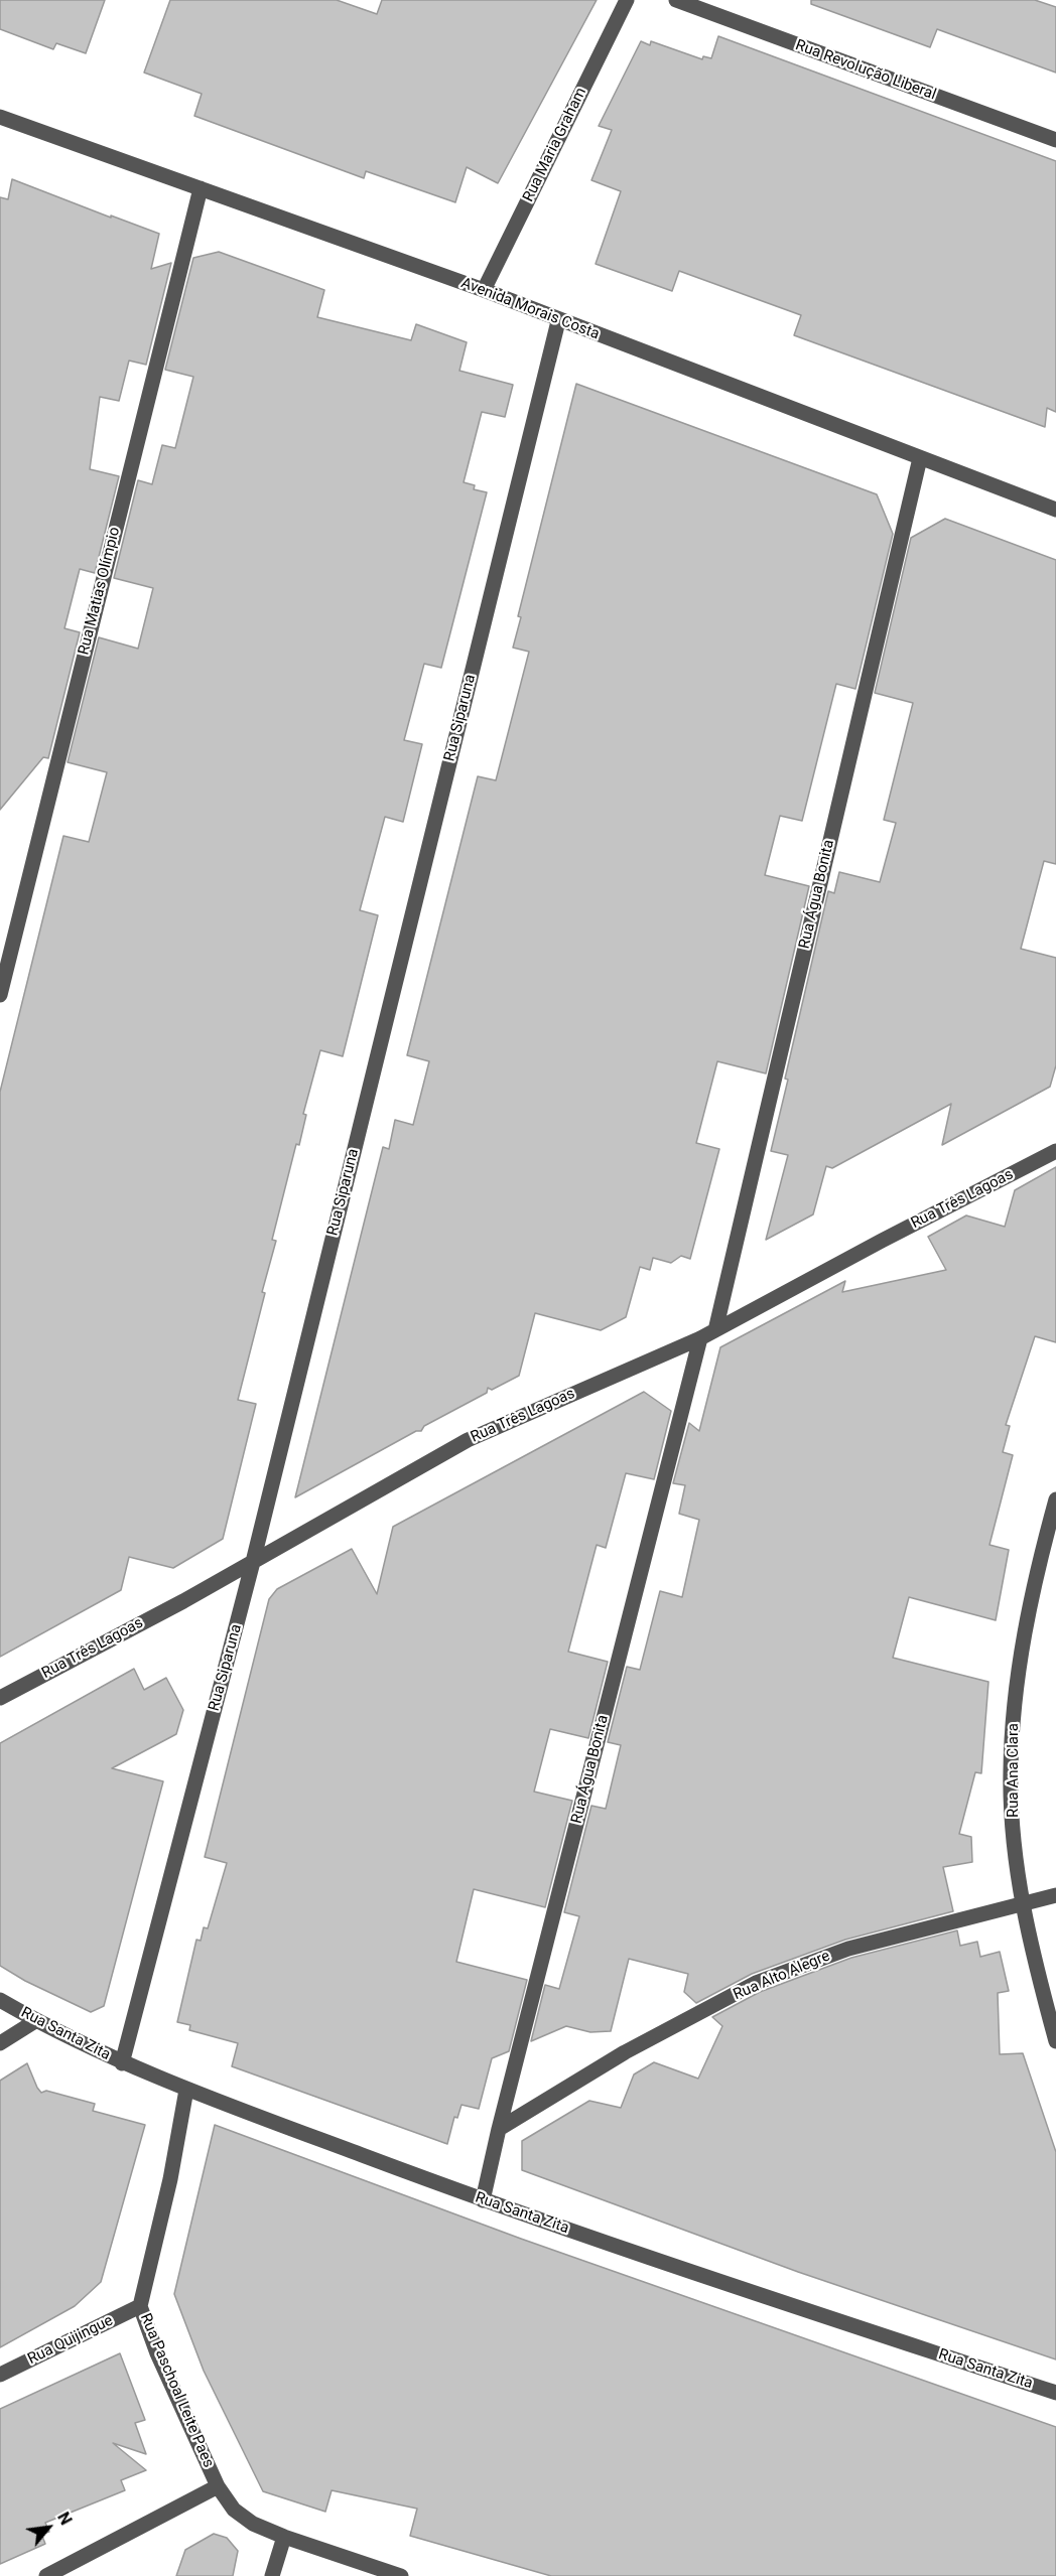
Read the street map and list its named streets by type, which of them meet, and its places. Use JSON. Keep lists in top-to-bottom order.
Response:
{
  "streets": {
    "street": [
      "Rua Revolução Liberal",
      "Rua Maria Graham",
      "Avenida Morais Costa",
      "Rua Matias Olímpio",
      "Rua Siparuna",
      "Rua Água Bonita",
      "Rua Três Lagoas",
      "Rua Ana Clara",
      "Rua Alto Alegre",
      "Rua Santa Zita",
      "Rua Quijingue",
      "Rua Paschoal Leite Paes"
    ]
  },
  "crossings": [
    ["Rua Maria Graham", "Avenida Morais Costa"],
    ["Avenida Morais Costa", "Rua Matias Olímpio"],
    ["Avenida Morais Costa", "Rua Siparuna"],
    ["Avenida Morais Costa", "Rua Água Bonita"],
    ["Rua Siparuna", "Rua Três Lagoas"],
    ["Rua Siparuna", "Rua Santa Zita"],
    ["Rua Água Bonita", "Rua Três Lagoas"],
    ["Rua Água Bonita", "Rua Alto Alegre"],
    ["Rua Água Bonita", "Rua Santa Zita"],
    ["Rua Ana Clara", "Rua Alto Alegre"],
    ["Rua Santa Zita", "Rua Paschoal Leite Paes"],
    ["Rua Quijingue", "Rua Paschoal Leite Paes"]
  ],
  "north": "top right"
}
